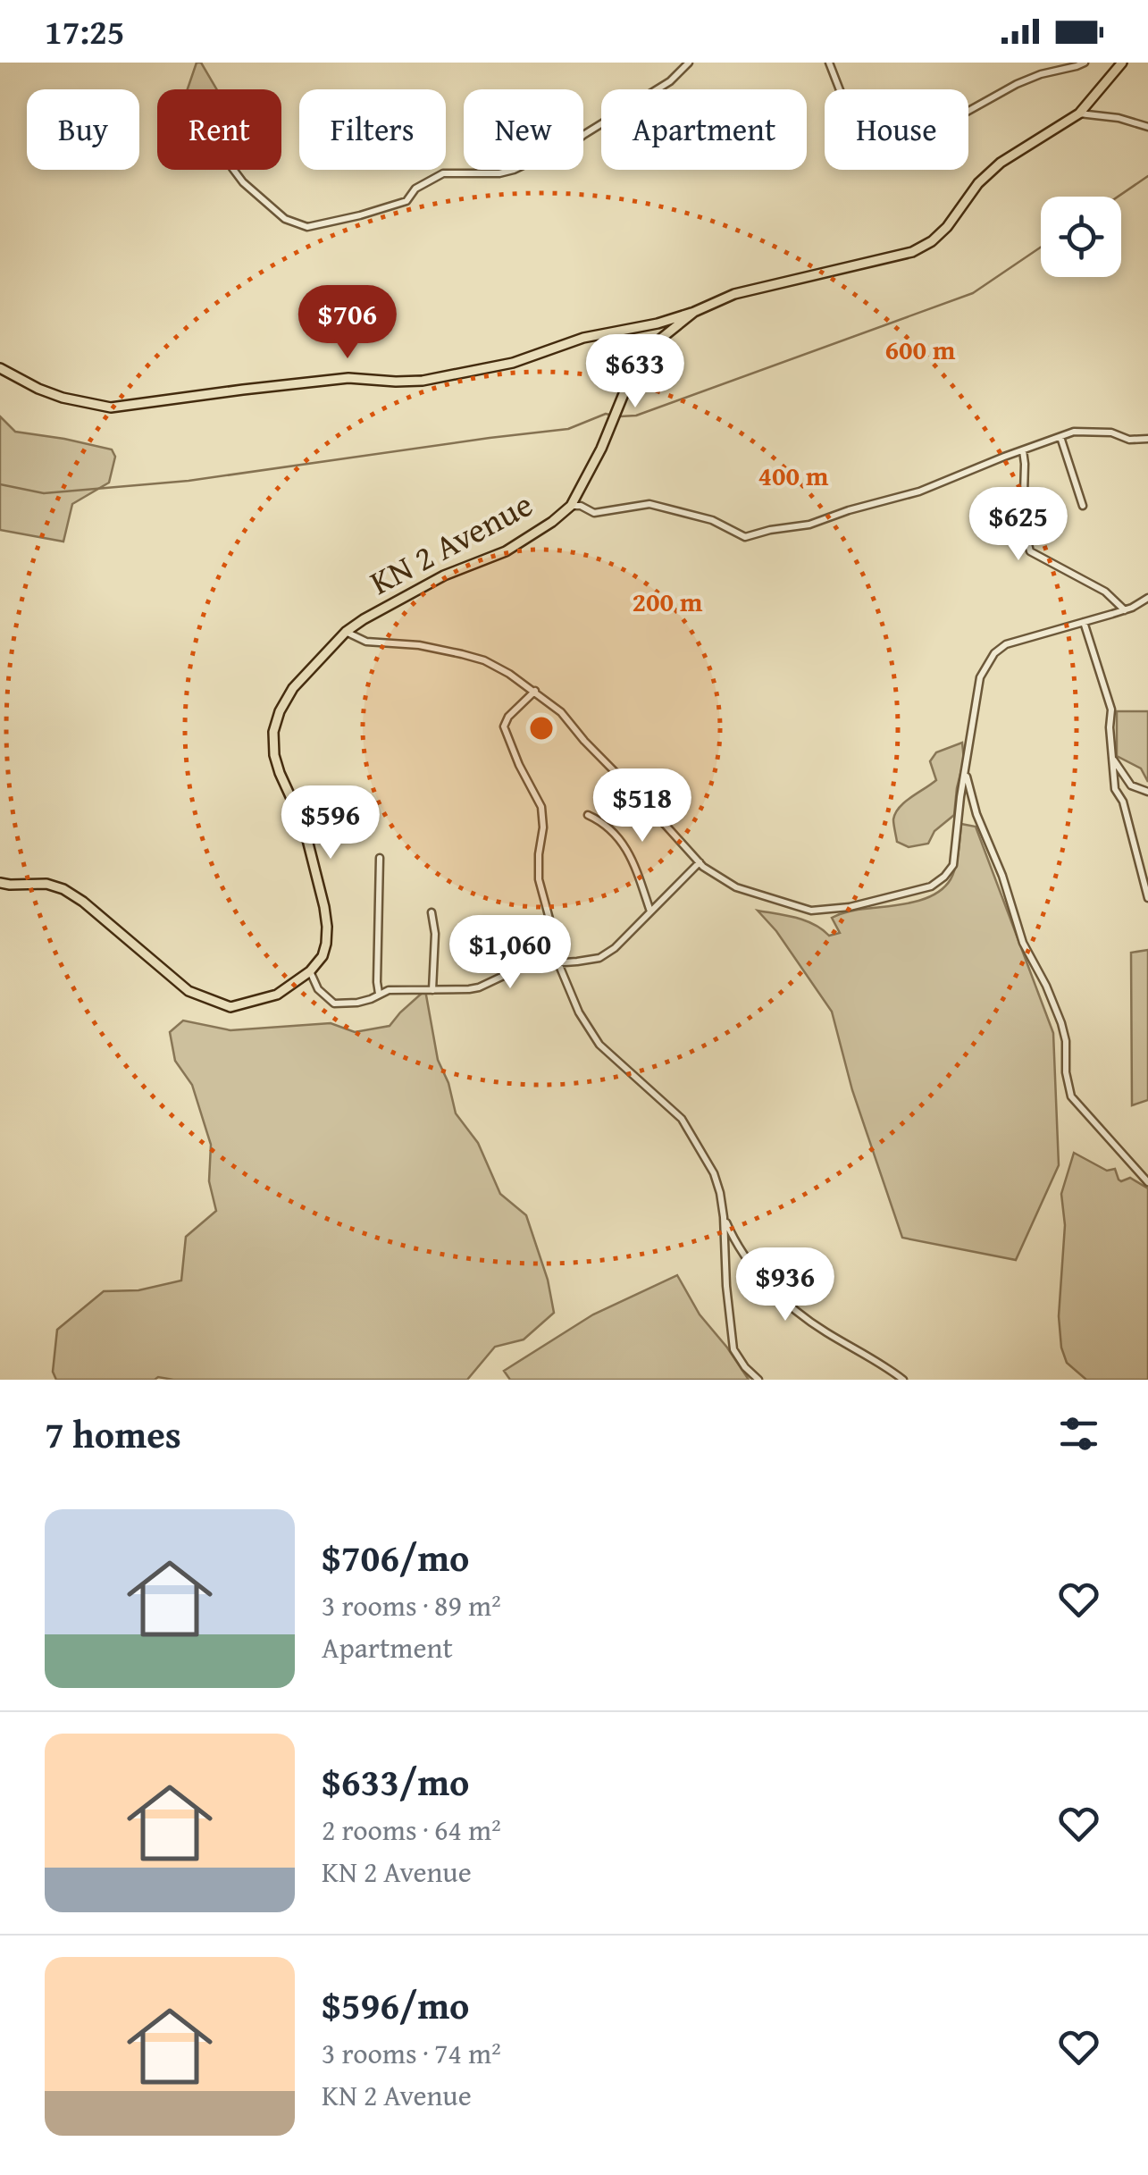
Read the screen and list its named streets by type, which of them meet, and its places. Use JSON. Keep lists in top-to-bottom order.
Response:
{
  "streets": {
    "main road": ["KN 2 Avenue"]
  },
  "page": {
    "status": "17:25",
    "chip": [
      "Buy",
      "Rent",
      "Filters",
      "New",
      "Apartment",
      "House"
    ],
    "price": [
      "$706",
      "$633",
      "$625",
      "$518",
      "$596",
      "$1,060",
      "$936"
    ],
    "heading": "7 homes",
    "list": [
      {
        "name": "$706/mo",
        "note": "3 rooms · 89 m² · Apartment"
      },
      {
        "name": "$633/mo",
        "note": "2 rooms · 64 m² · KN 2 Avenue"
      },
      {
        "name": "$596/mo",
        "note": "3 rooms · 74 m² · KN 2 Avenue"
      }
    ]
  },
  "rings": ["600 m", "400 m", "200 m"]
}
